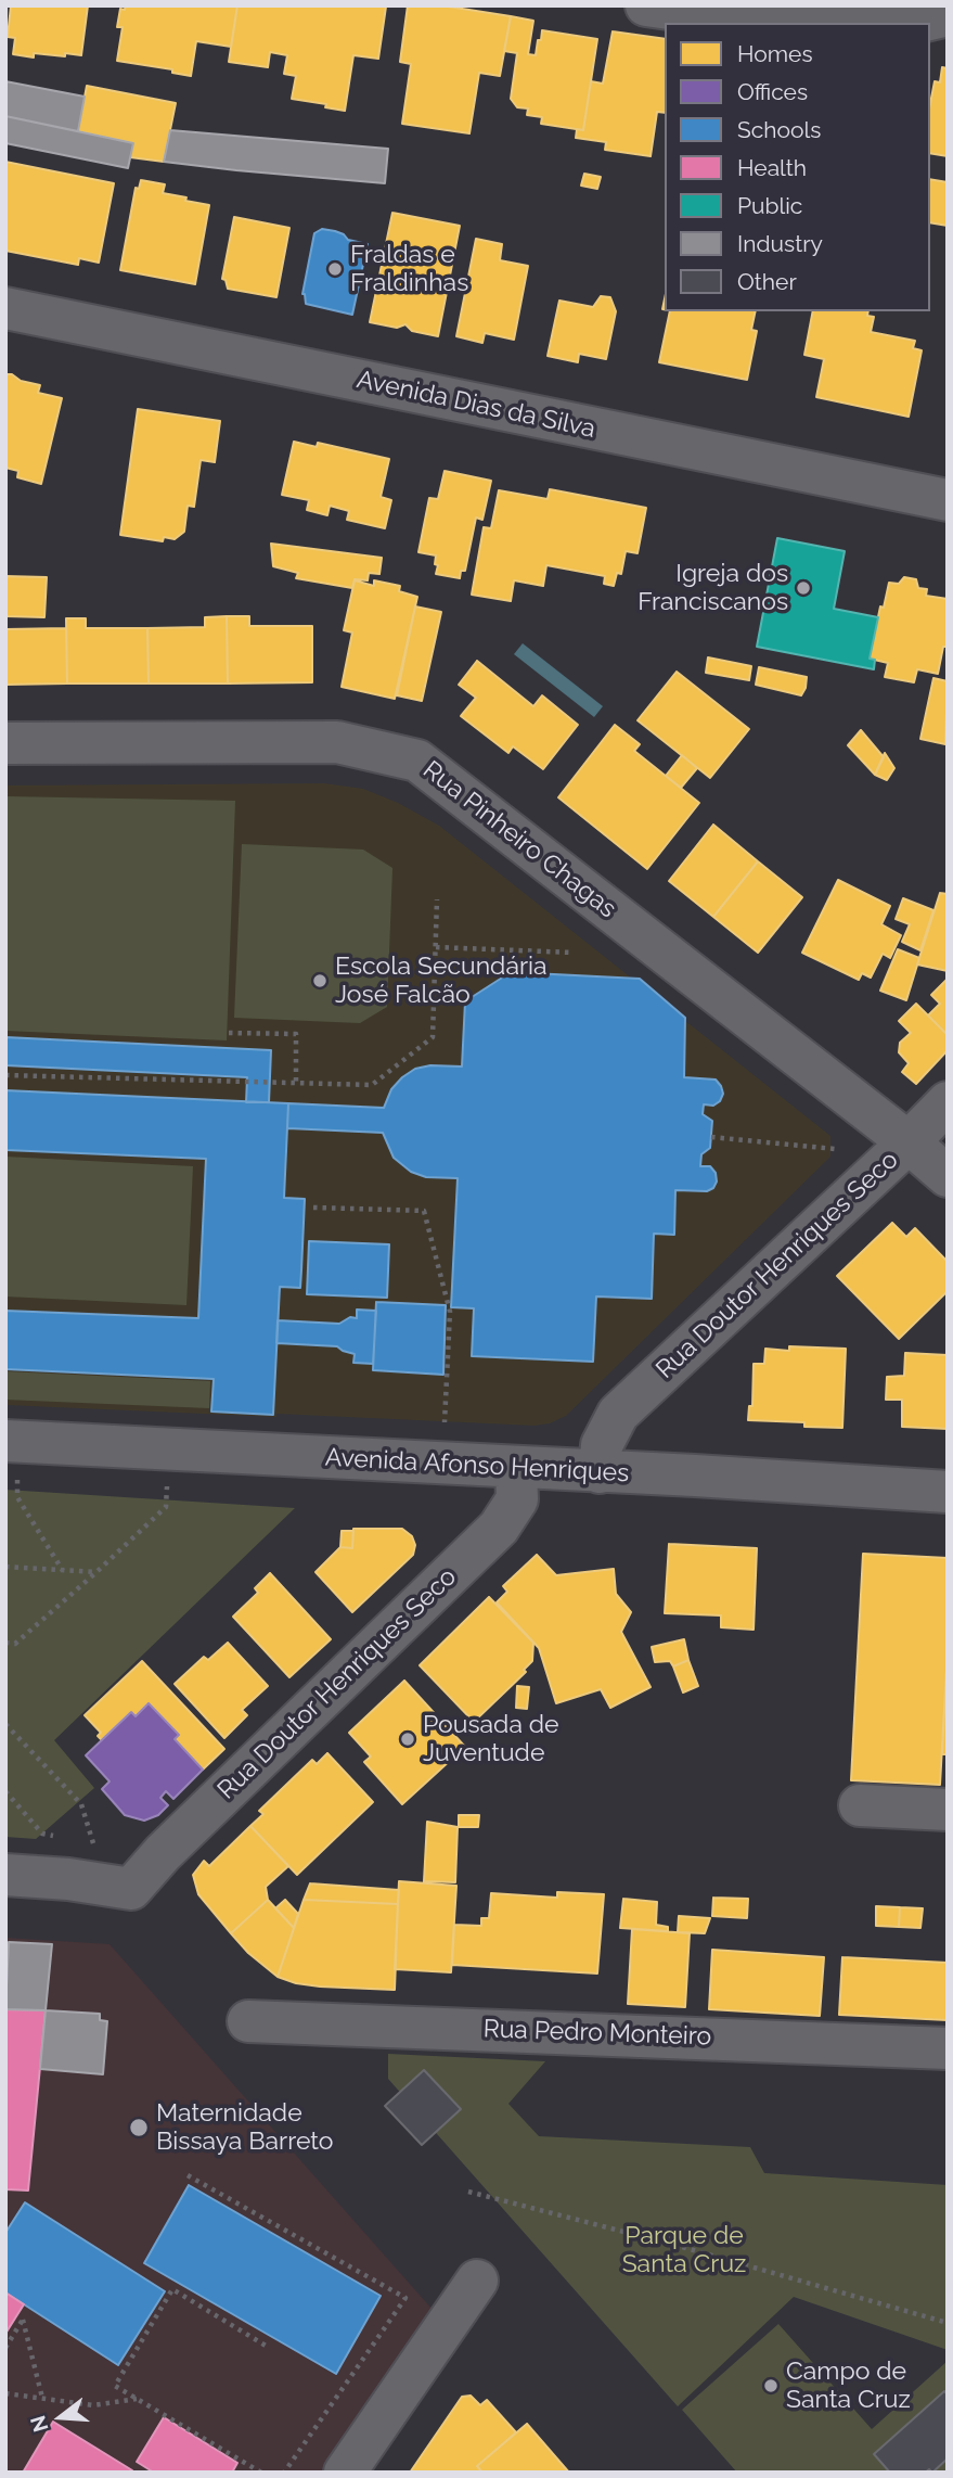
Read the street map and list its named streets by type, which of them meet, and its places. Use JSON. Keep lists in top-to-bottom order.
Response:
{
  "streets": {
    "street": [
      "Avenida Dias da Silva",
      "Rua Pinheiro Chagas",
      "Rua Doutor Henriques Seco",
      "Avenida Afonso Henriques",
      "Rua Pedro Monteiro"
    ]
  },
  "crossings": [
    ["Rua Pinheiro Chagas", "Rua Doutor Henriques Seco"],
    ["Rua Doutor Henriques Seco", "Avenida Afonso Henriques"]
  ],
  "parks": ["Parque de Santa Cruz"],
  "places": [
    "Fraldas e Fraldinhas",
    "Igreja dos Franciscanos",
    "Escola Secundária José Falcão",
    "Pousada de Juventude",
    "Maternidade Bissaya Barreto",
    "Campo de Santa Cruz"
  ],
  "legend": [
    "Homes",
    "Offices",
    "Schools",
    "Health",
    "Public",
    "Industry",
    "Other"
  ],
  "north": "left"
}
